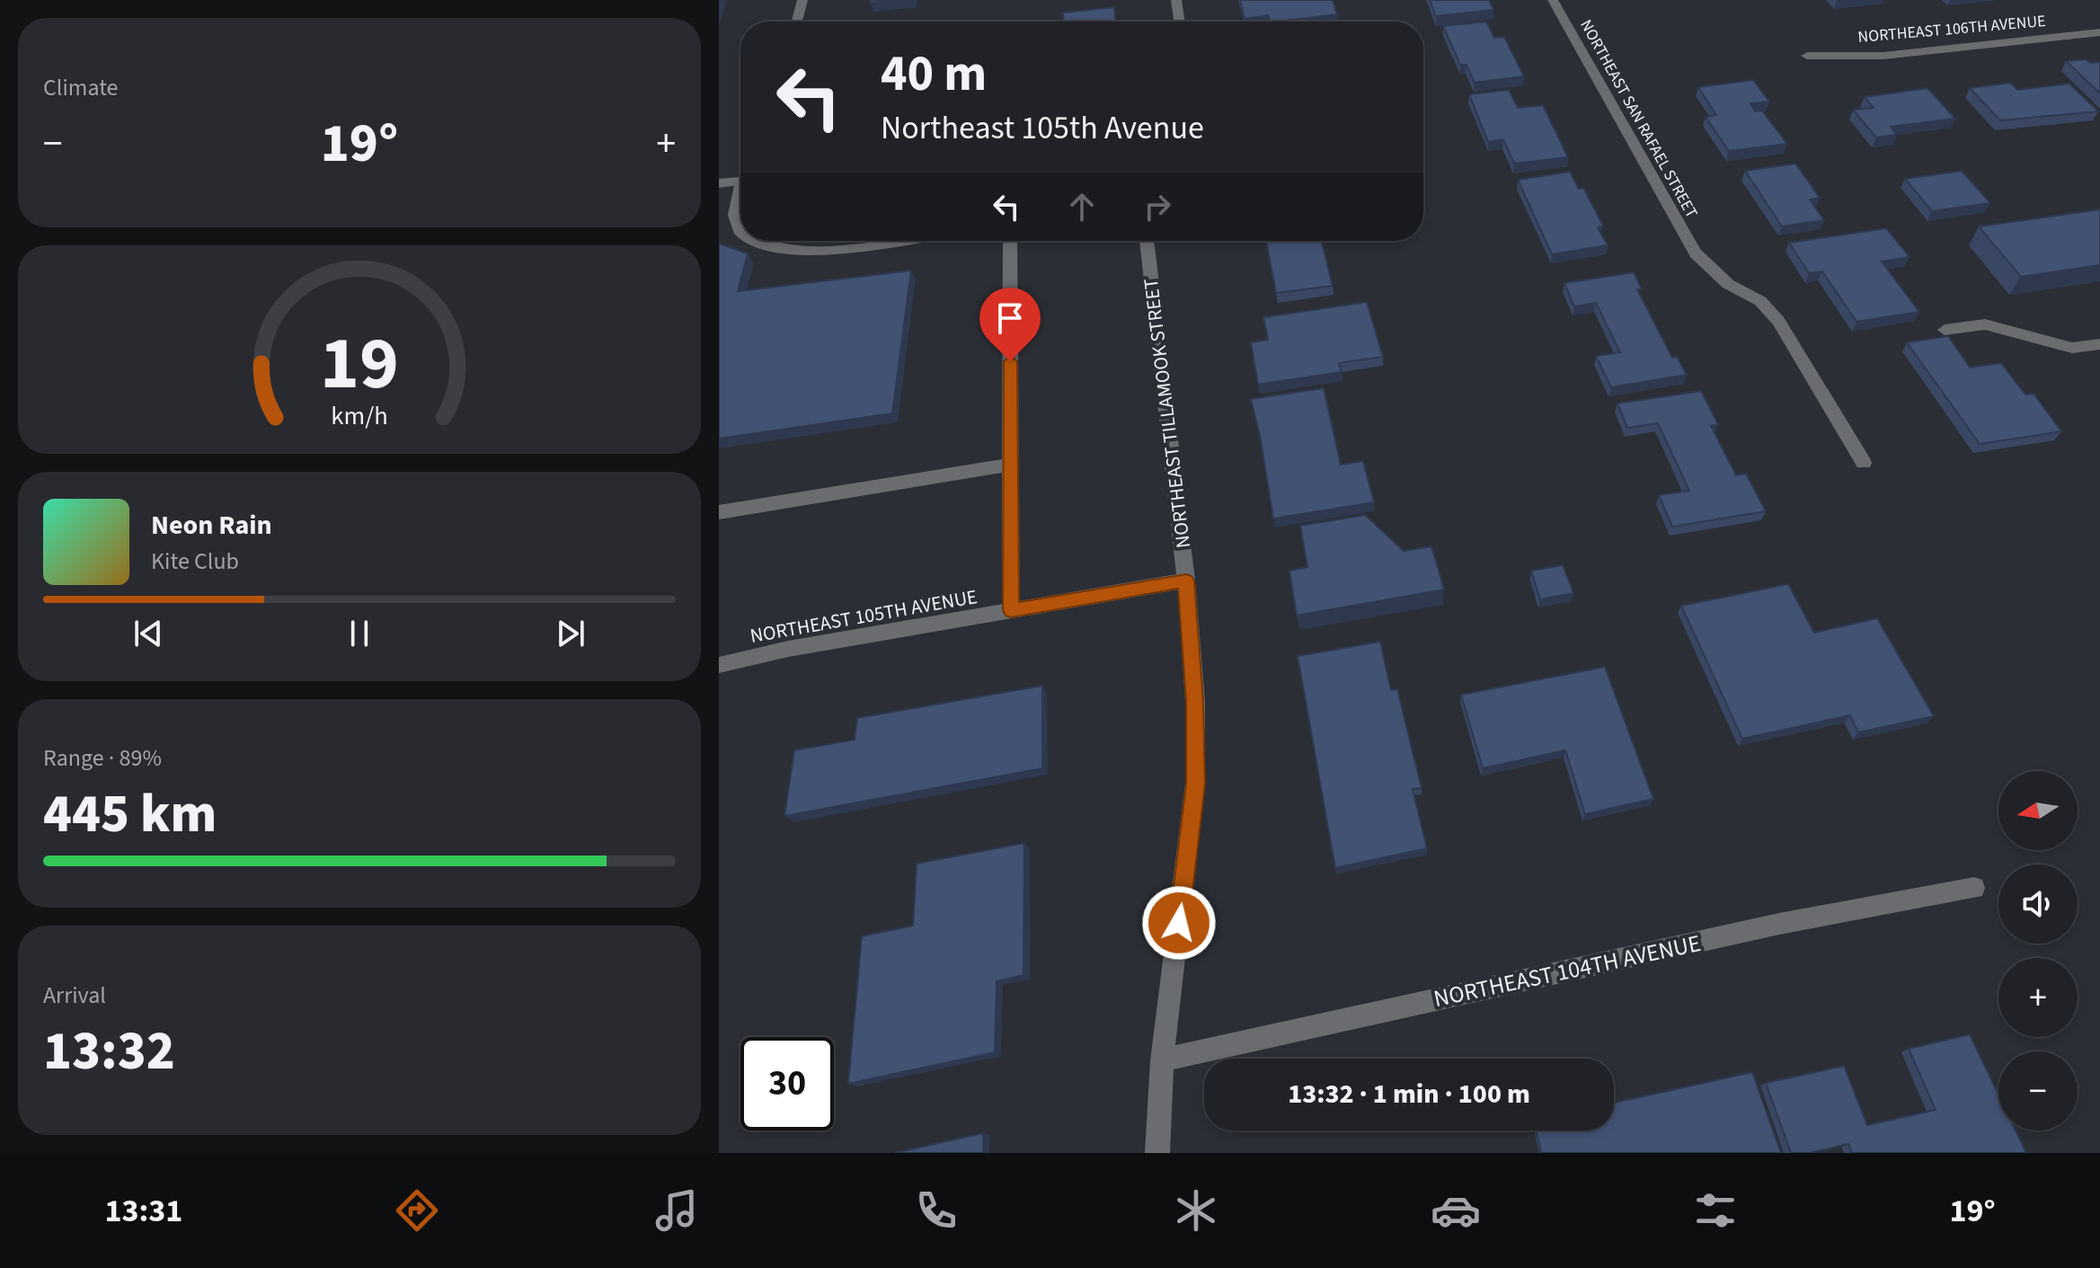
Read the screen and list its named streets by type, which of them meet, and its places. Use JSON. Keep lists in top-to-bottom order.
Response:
{
  "streets": {
    "street": [
      "NORTHEAST 106TH AVENUE",
      "NORTHEAST SAN RAFAEL STREET",
      "NORTHEAST TILLAMOOK STREET",
      "NORTHEAST 105TH AVENUE",
      "NORTHEAST 104TH AVENUE"
    ]
  },
  "crossings": [
    ["NORTHEAST TILLAMOOK STREET", "NORTHEAST 105TH AVENUE"],
    ["NORTHEAST TILLAMOOK STREET", "NORTHEAST 104TH AVENUE"]
  ],
  "north": "left",
  "page": {
    "tile": [
      "Climate",
      ["Range · 89%", "445 km"],
      ["Arrival", "13:32"]
    ],
    "turn": ["40 m", "Northeast 105th Avenue"],
    "heat": ["−", "19°", "+"],
    "song": ["Neon Rain", "Kite Club"],
    "map_buttons": ["+", "−"],
    "limit": "30",
    "trip": "13:32 · 1 min · 100 m",
    "tabs": ["13:31", "19°"],
    "gauge": ["19", "km/h"]
  }
}
